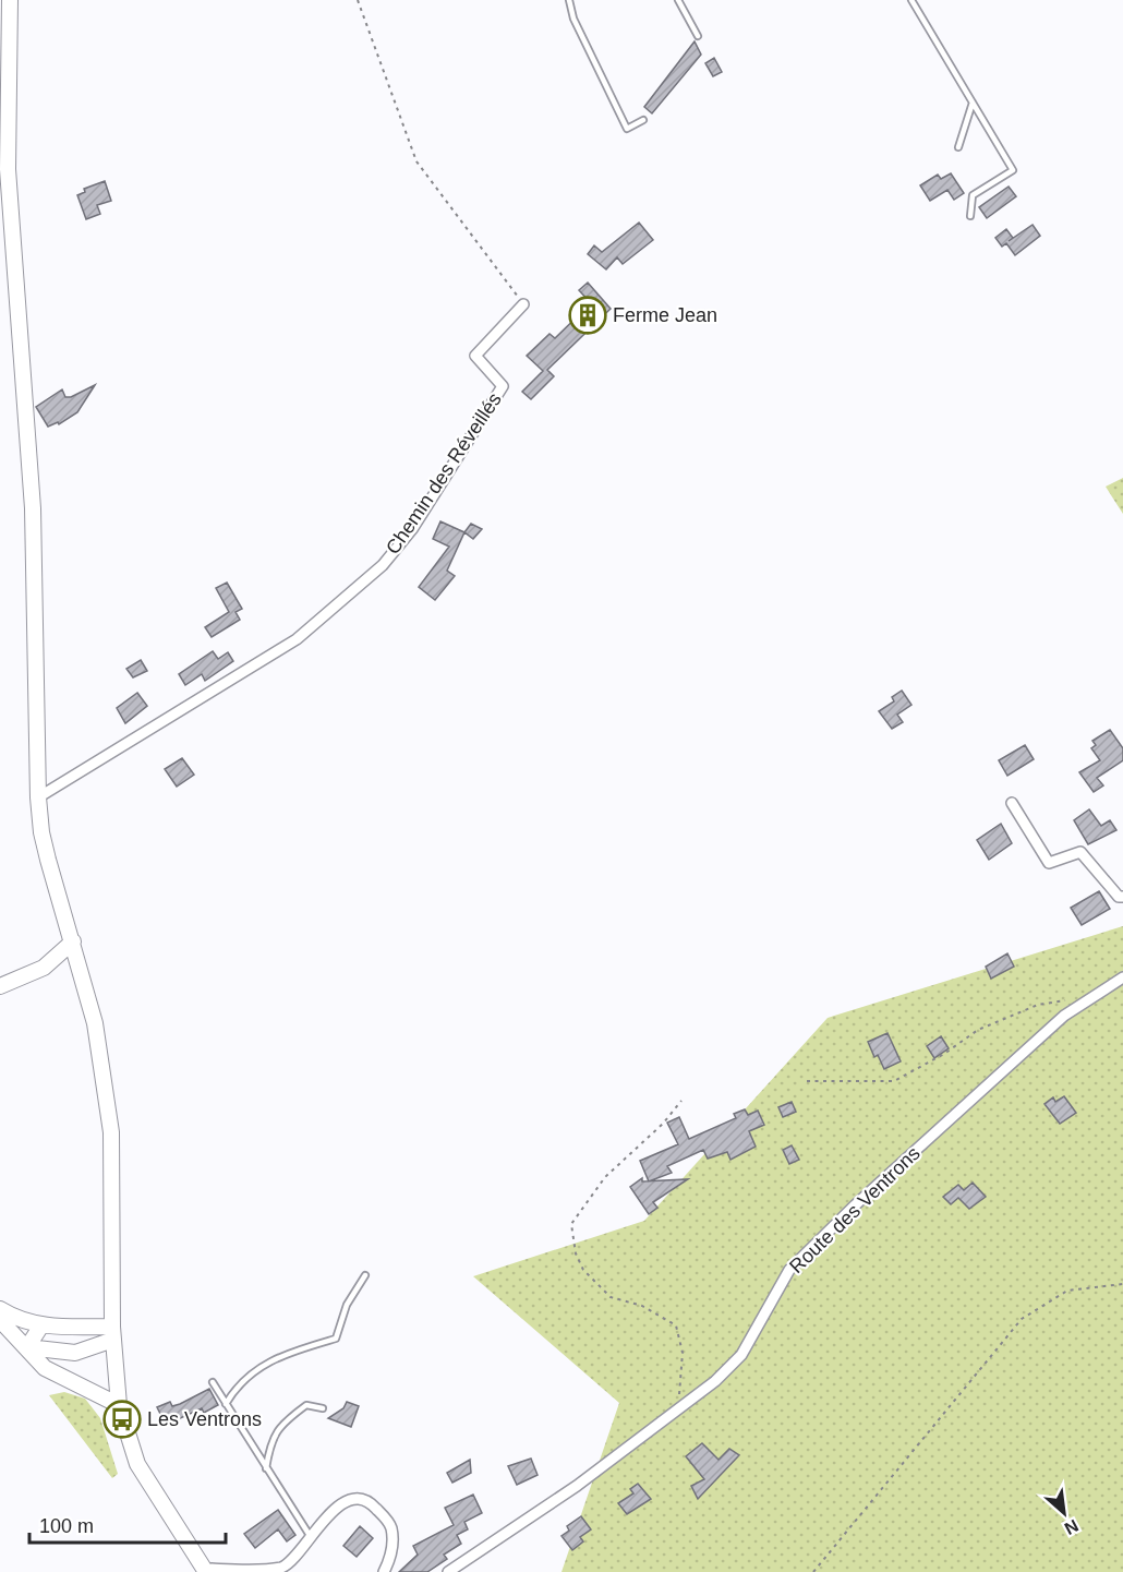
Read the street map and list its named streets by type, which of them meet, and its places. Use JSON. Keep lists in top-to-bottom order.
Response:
{
  "streets": {
    "street": ["Chemin des Réveillés", "Route des Ventrons"]
  },
  "places": {
    "building": ["Ferme Jean"],
    "bus stop": ["Les Ventrons"]
  },
  "scale_bar": "100 m",
  "north": "bottom right"
}
